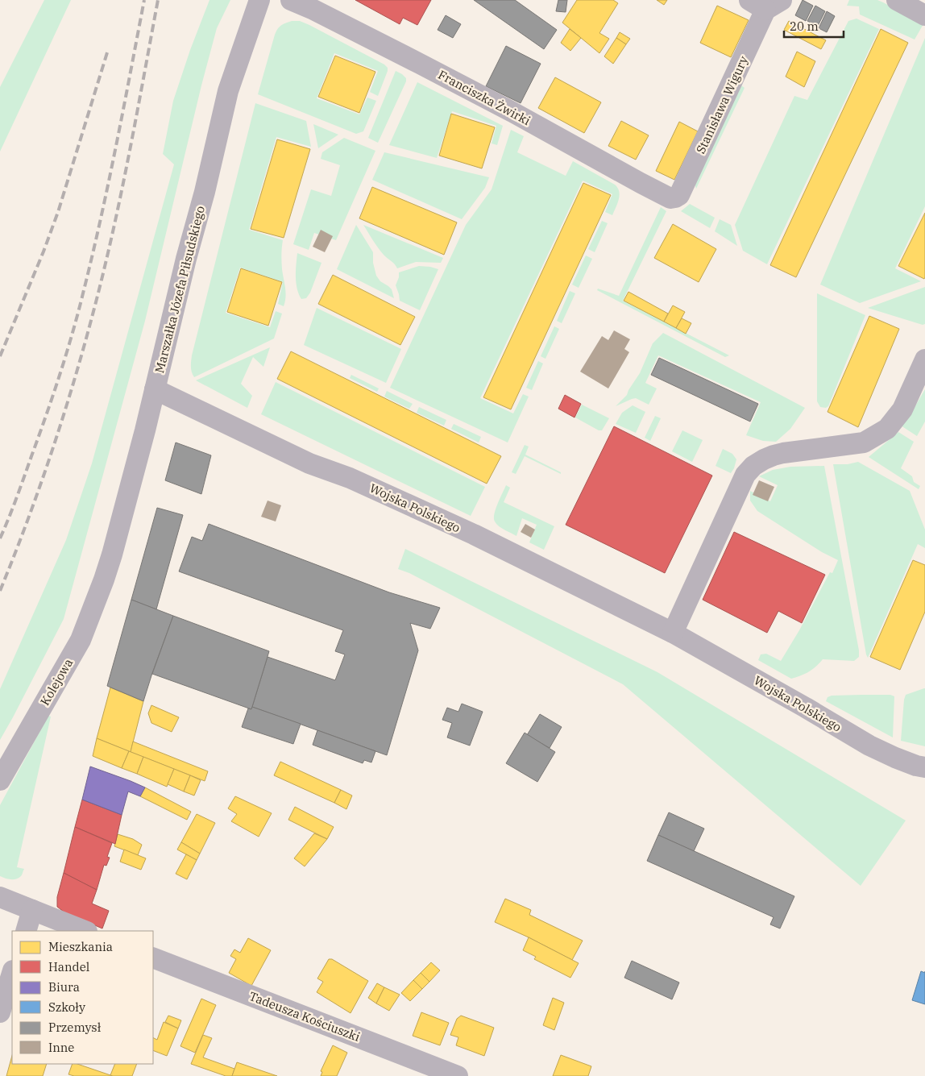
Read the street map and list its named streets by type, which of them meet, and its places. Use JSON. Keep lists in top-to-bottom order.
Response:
{
  "streets": {
    "street": [
      "Franciszka Żwirki",
      "Stanisława Wigury",
      "Marszałka Józefa Piłsudskiego",
      "Wojska Polskiego",
      "Kolejowa",
      "Tadeusza Kościuszki"
    ]
  },
  "crossings": [
    ["Franciszka Żwirki", "Stanisława Wigury"],
    ["Marszałka Józefa Piłsudskiego", "Wojska Polskiego"],
    ["Marszałka Józefa Piłsudskiego", "Kolejowa"]
  ],
  "legend": [
    "Mieszkania",
    "Handel",
    "Biura",
    "Szkoły",
    "Przemysł",
    "Inne"
  ],
  "scale_bar": "20 m"
}
